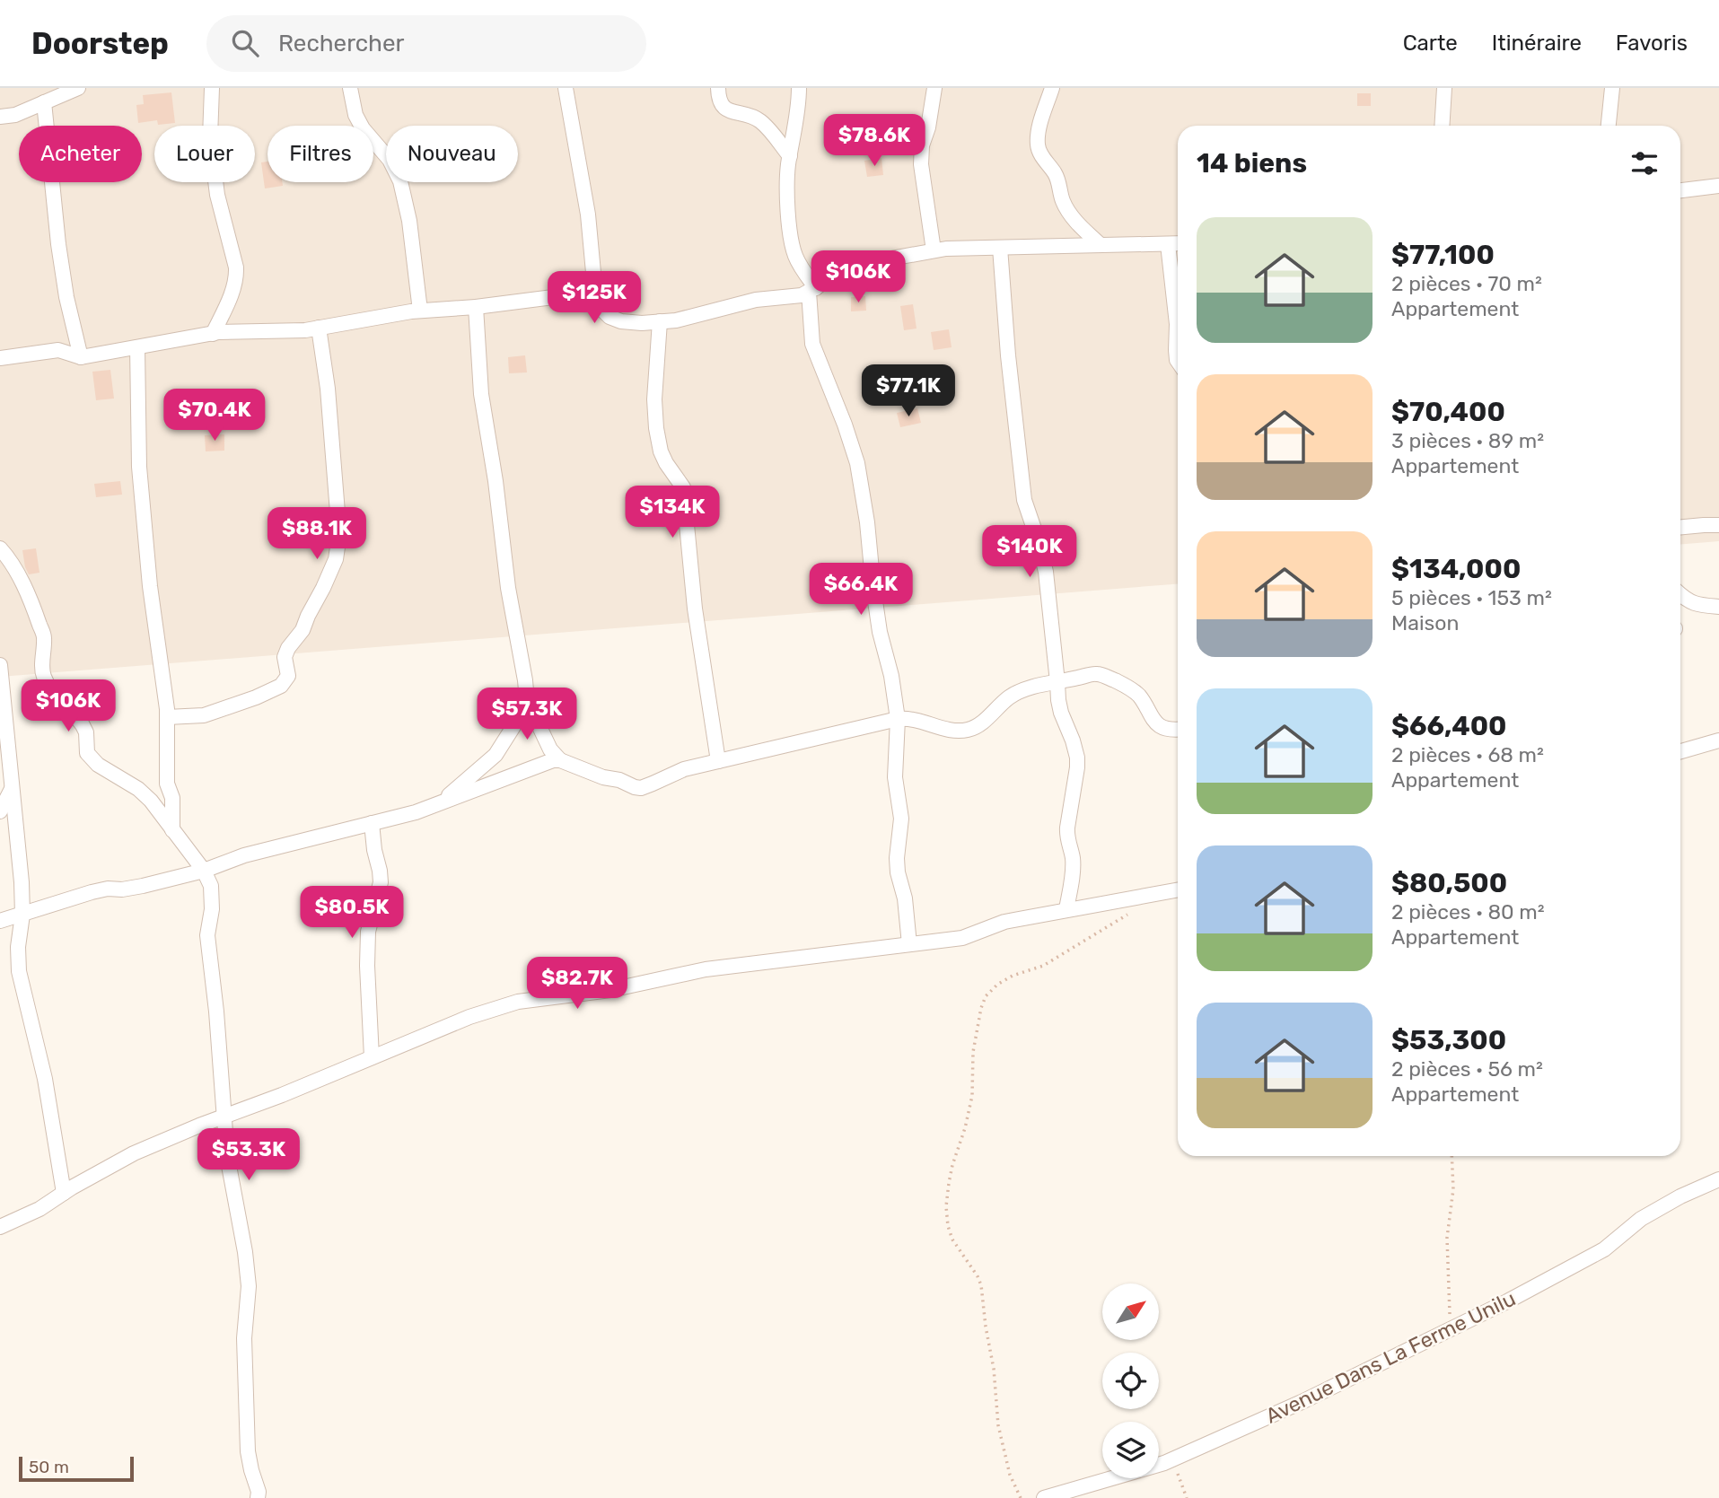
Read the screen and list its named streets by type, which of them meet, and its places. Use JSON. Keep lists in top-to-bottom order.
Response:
{
  "streets": {
    "street": ["Avenue Dans La Ferme Unilu"]
  },
  "scale_bar": "50 m",
  "north": "top right",
  "page": {
    "header": "Doorstep",
    "search": "Rechercher",
    "nav": ["Carte", "Itinéraire", "Favoris"],
    "price": [
      "$78.6K",
      "$106K",
      "$125K",
      "$77.1K",
      "$70.4K",
      "$134K",
      "$88.1K",
      "$140K",
      "$66.4K",
      "$106K",
      "$57.3K",
      "$80.5K",
      "$82.7K",
      "$53.3K"
    ],
    "chip": [
      "Acheter",
      "Louer",
      "Filtres",
      "Nouveau"
    ],
    "heading": "14 biens",
    "list": [
      {
        "name": "$77,100",
        "note": "2 pièces · 70 m² · Appartement"
      },
      {
        "name": "$70,400",
        "note": "3 pièces · 89 m² · Appartement"
      },
      {
        "name": "$134,000",
        "note": "5 pièces · 153 m² · Maison"
      },
      {
        "name": "$66,400",
        "note": "2 pièces · 68 m² · Appartement"
      },
      {
        "name": "$80,500",
        "note": "2 pièces · 80 m² · Appartement"
      },
      {
        "name": "$53,300",
        "note": "2 pièces · 56 m² · Appartement"
      }
    ],
    "scale": "50 m"
  }
}
